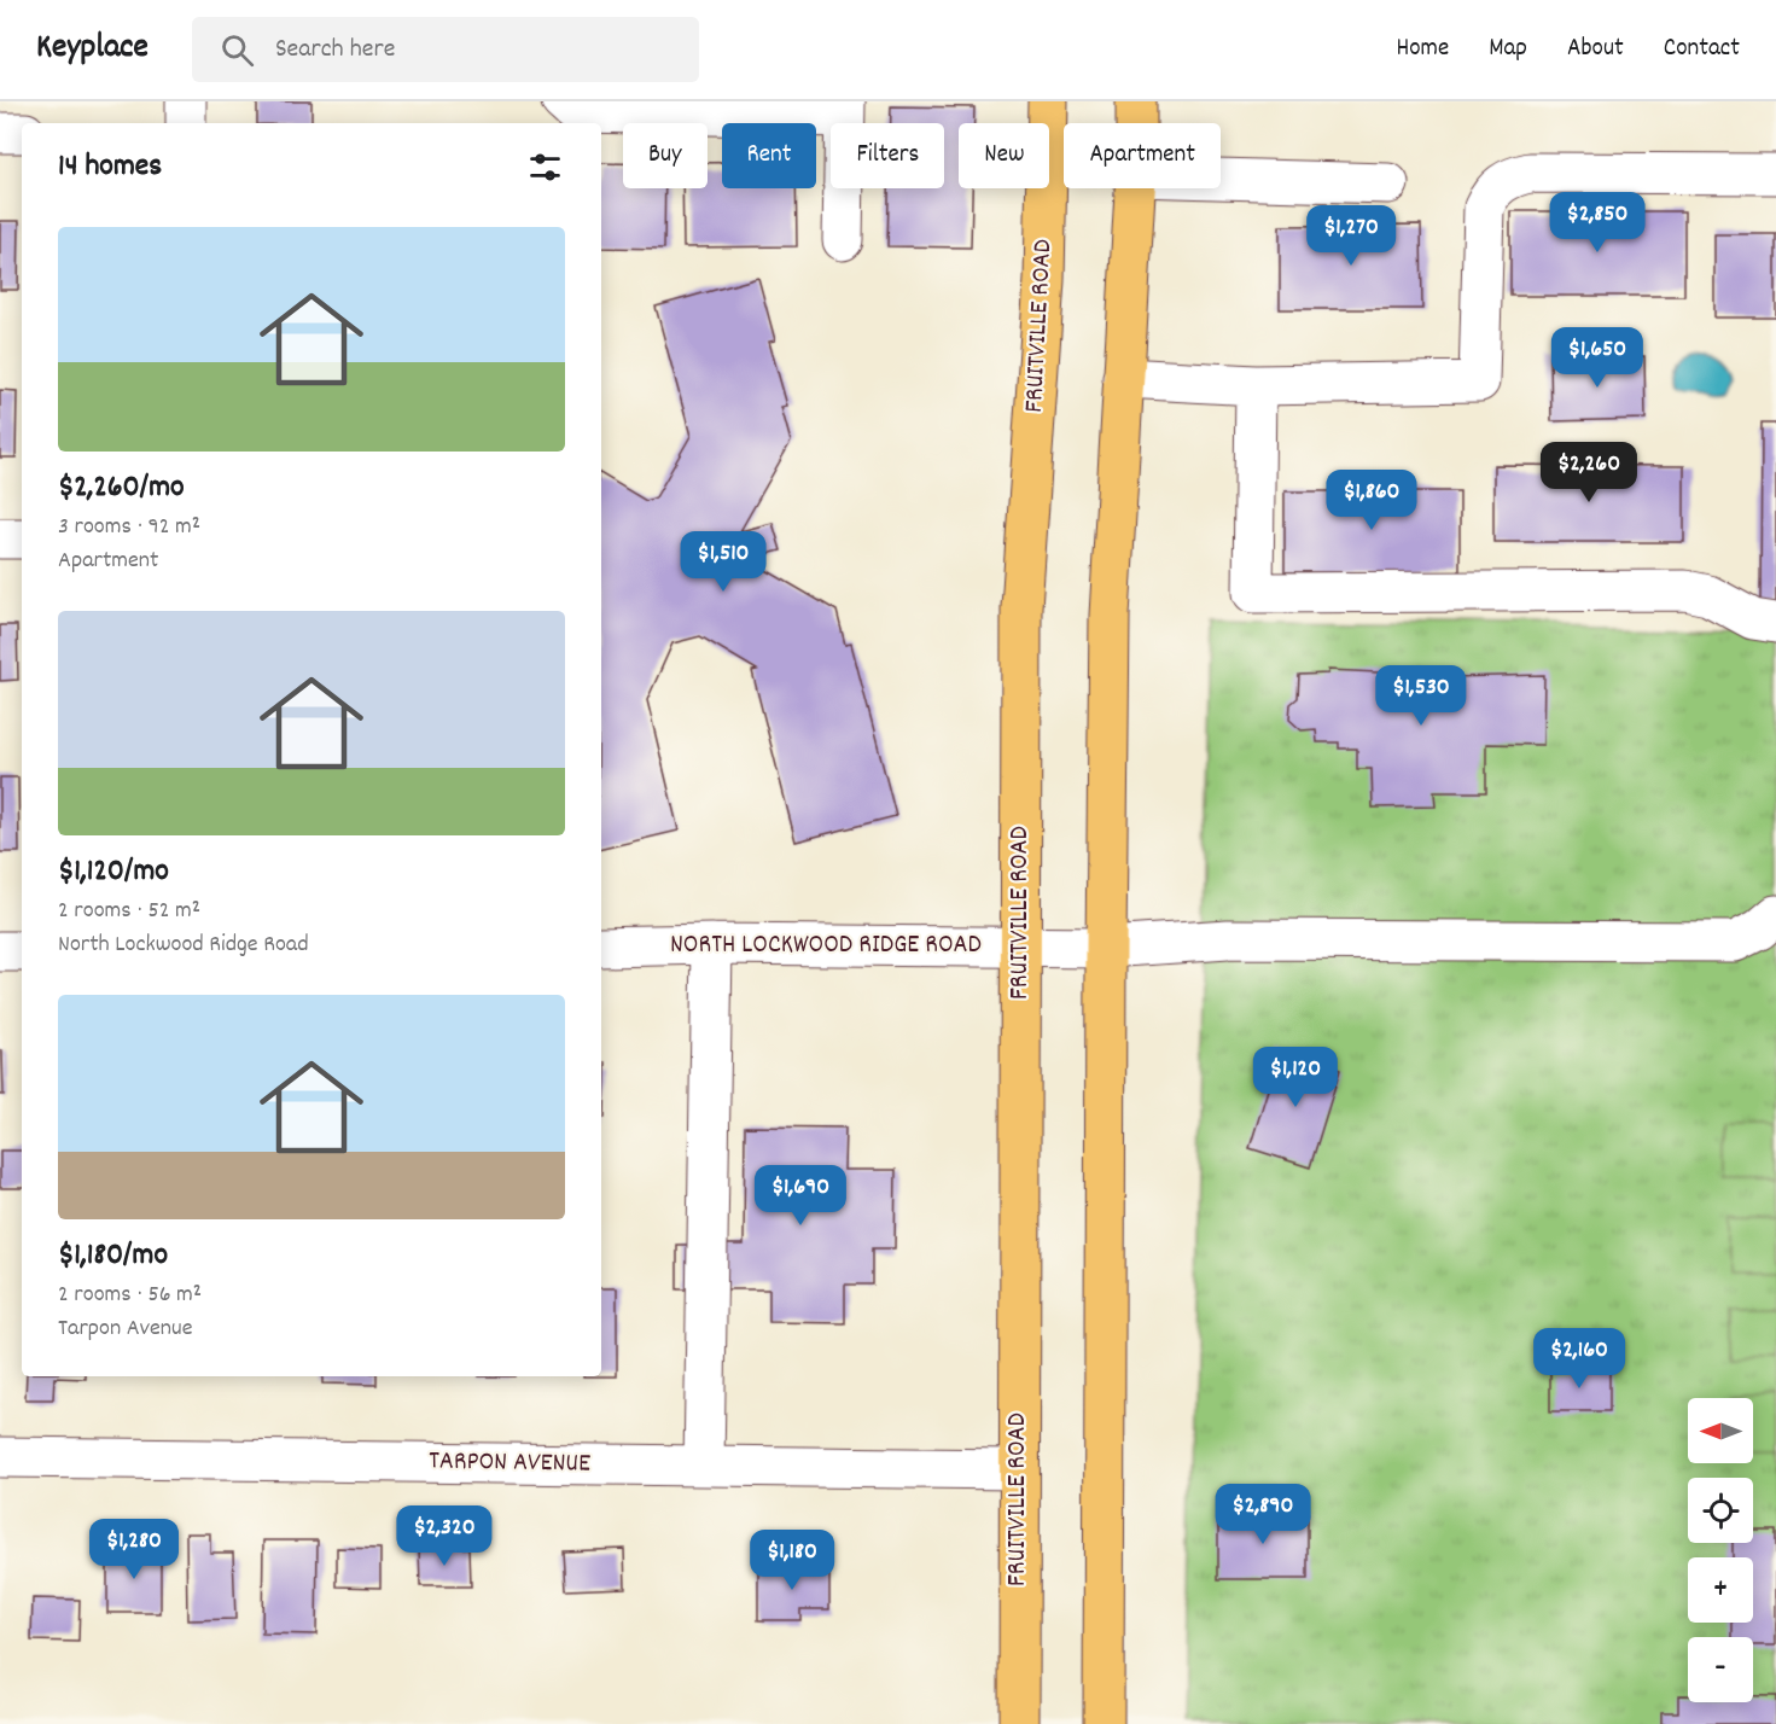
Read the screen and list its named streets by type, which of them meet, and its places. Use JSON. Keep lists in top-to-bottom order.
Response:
{
  "streets": {
    "main road": ["FRUITVILLE ROAD"],
    "street": ["NORTH LOCKWOOD RIDGE ROAD", "TARPON AVENUE"]
  },
  "crossings": [
    ["FRUITVILLE ROAD", "NORTH LOCKWOOD RIDGE ROAD"],
    ["FRUITVILLE ROAD", "TARPON AVENUE"]
  ],
  "north": "left",
  "page": {
    "header": "Keyplace",
    "search": "Search here",
    "nav": [
      "Home",
      "Map",
      "About",
      "Contact"
    ],
    "chip": [
      "Buy",
      "Rent",
      "Filters",
      "New",
      "Apartment"
    ],
    "heading": "14 homes",
    "price": [
      "$2,850",
      "$1,270",
      "$1,650",
      "$2,260",
      "$1,860",
      "$1,510",
      "$1,530",
      "$1,120",
      "$1,690",
      "$2,160",
      "$2,890",
      "$2,320",
      "$1,280",
      "$1,180"
    ],
    "list": [
      {
        "name": "$2,260/mo",
        "note": "3 rooms · 92 m² · Apartment"
      },
      {
        "name": "$1,120/mo",
        "note": "2 rooms · 52 m² · North Lockwood Ridge Road"
      },
      {
        "name": "$1,180/mo",
        "note": "2 rooms · 56 m² · Tarpon Avenue"
      }
    ],
    "map_buttons": ["+", "−"]
  }
}
